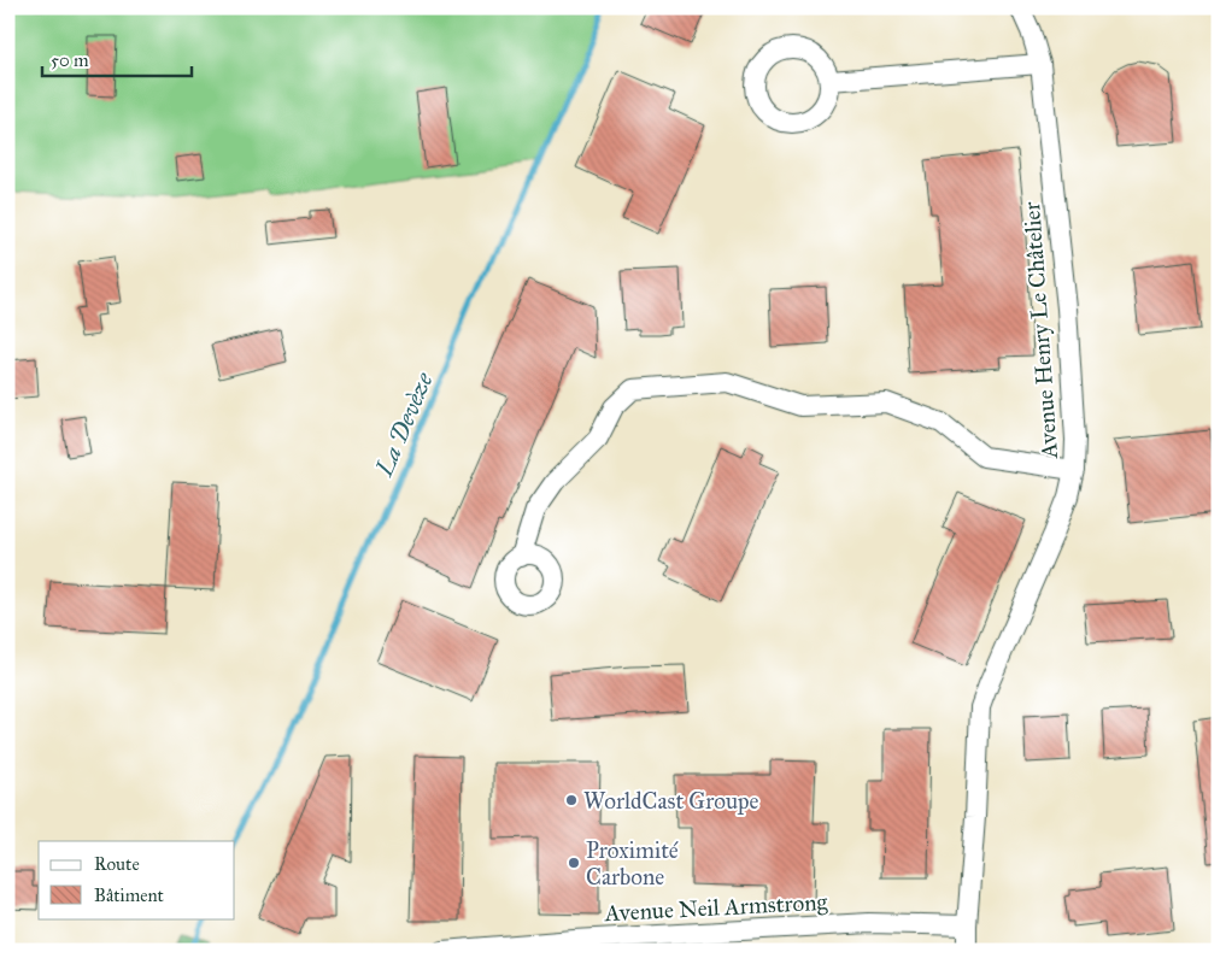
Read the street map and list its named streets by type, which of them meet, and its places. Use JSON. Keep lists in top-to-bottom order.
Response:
{
  "streets": {
    "street": ["Avenue Henry Le Châtelier", "Avenue Neil Armstrong"]
  },
  "crossings": [
    ["Avenue Henry Le Châtelier", "Avenue Neil Armstrong"]
  ],
  "water": ["La Devèze"],
  "places": ["WorldCast Groupe", "Proximité Carbone"],
  "legend": ["Route", "Bâtiment"],
  "scale_bar": "50 m"
}
